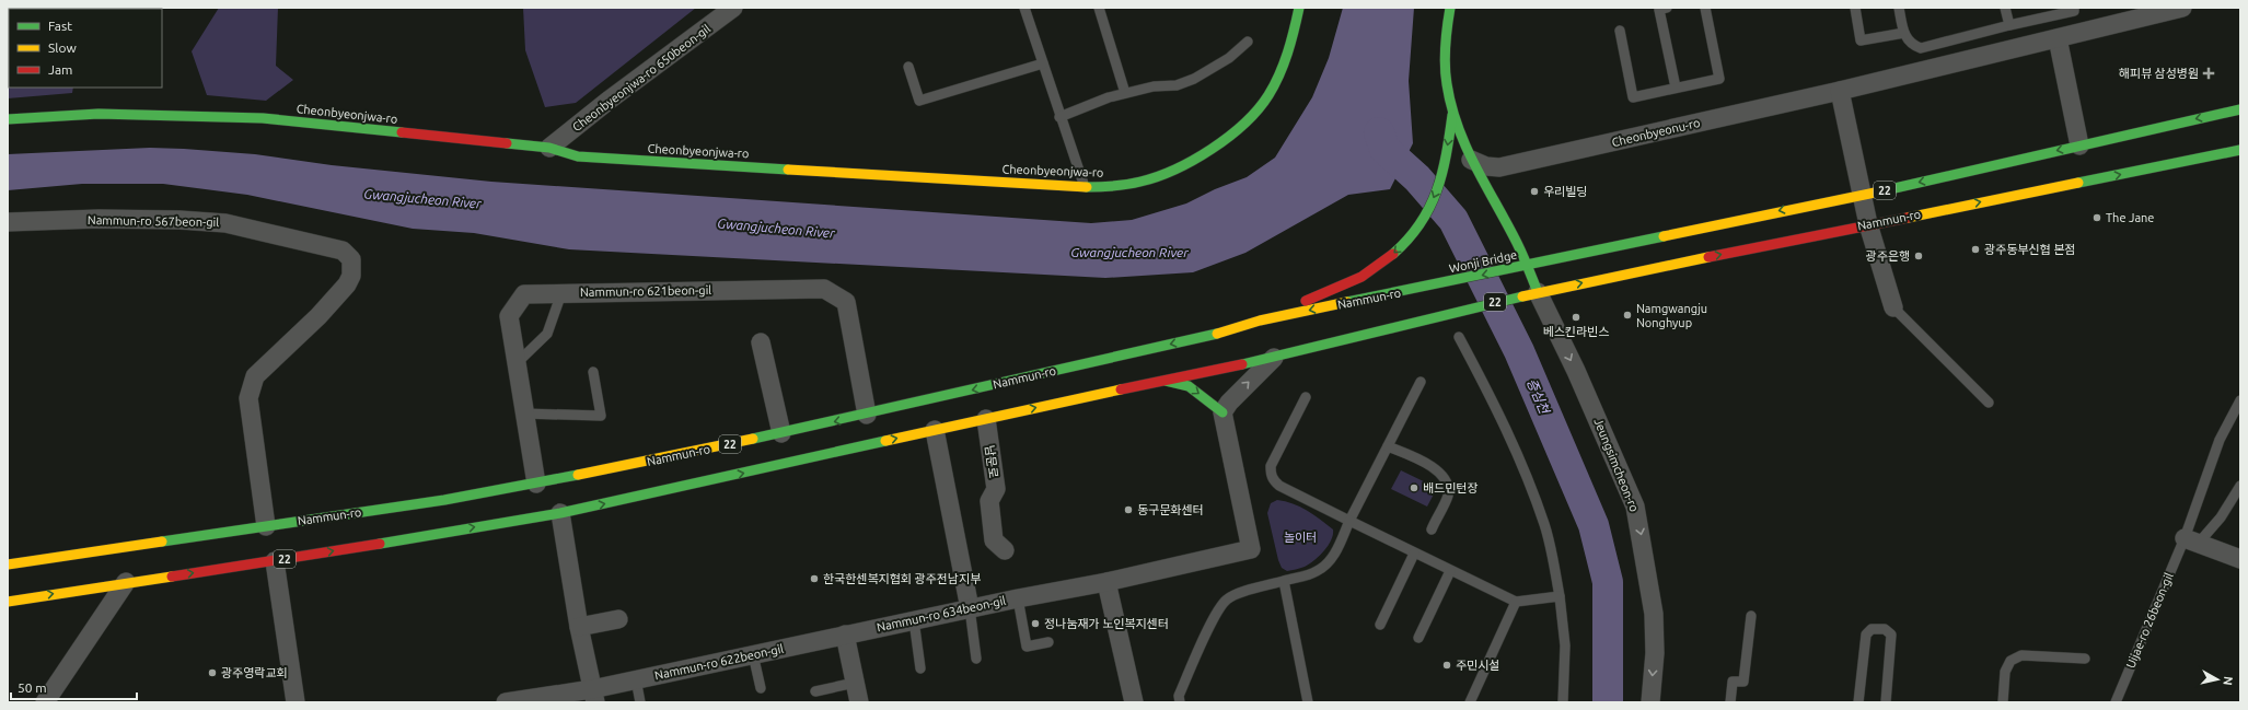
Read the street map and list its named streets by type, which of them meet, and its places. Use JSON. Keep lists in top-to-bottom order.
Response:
{
  "streets": {
    "main road": [
      "Cheonbyeonjwa-ro",
      "22",
      "Nammun-ro",
      "Wonji Bridge"
    ],
    "street": [
      "Cheonbyeonjwa-ro 650beon-gil",
      "Cheonbyeonu-ro",
      "Nammun-ro 567beon-gil",
      "Nammun-ro 621beon-gil",
      "남문로",
      "Jeungsimcheon-ro",
      "Nammun-ro 634beon-gil",
      "Nammun-ro 622beon-gil"
    ],
    "lane": ["Uijae-ro 26beon-gil"]
  },
  "crossings": [
    ["Cheonbyeonjwa-ro 650beon-gil", "Cheonbyeonjwa-ro"],
    ["22", "Nammun-ro"],
    ["22", "Wonji Bridge"],
    ["22", "남문로"],
    ["22", "Jeungsimcheon-ro"],
    ["Nammun-ro", "Nammun-ro 567beon-gil"],
    ["Nammun-ro", "Wonji Bridge"],
    ["Nammun-ro", "Nammun-ro 621beon-gil"],
    ["Nammun-ro", "Jeungsimcheon-ro"],
    ["Nammun-ro 634beon-gil", "Nammun-ro 622beon-gil"]
  ],
  "one_way": ["Jeungsimcheon-ro"],
  "water": ["Gwangjucheon River", "증심천"],
  "parks": ["놀이터"],
  "places": {
    "health": ["해피뷰 삼성병원"],
    "other": [
      "우리빌딩",
      "The Jane",
      "광주동부신협 본점",
      "광주은행",
      "Namgwangju Nonghyup",
      "베스킨라빈스",
      "배드민턴장",
      "동구문화센터",
      "한국한센복지협회 광주전남지부",
      "정나눔재가 노인복지센터",
      "주민시설",
      "광주영락교회"
    ]
  },
  "legend": ["Fast", "Slow", "Jam"],
  "scale_bar": "50 m",
  "north": "right"
}
